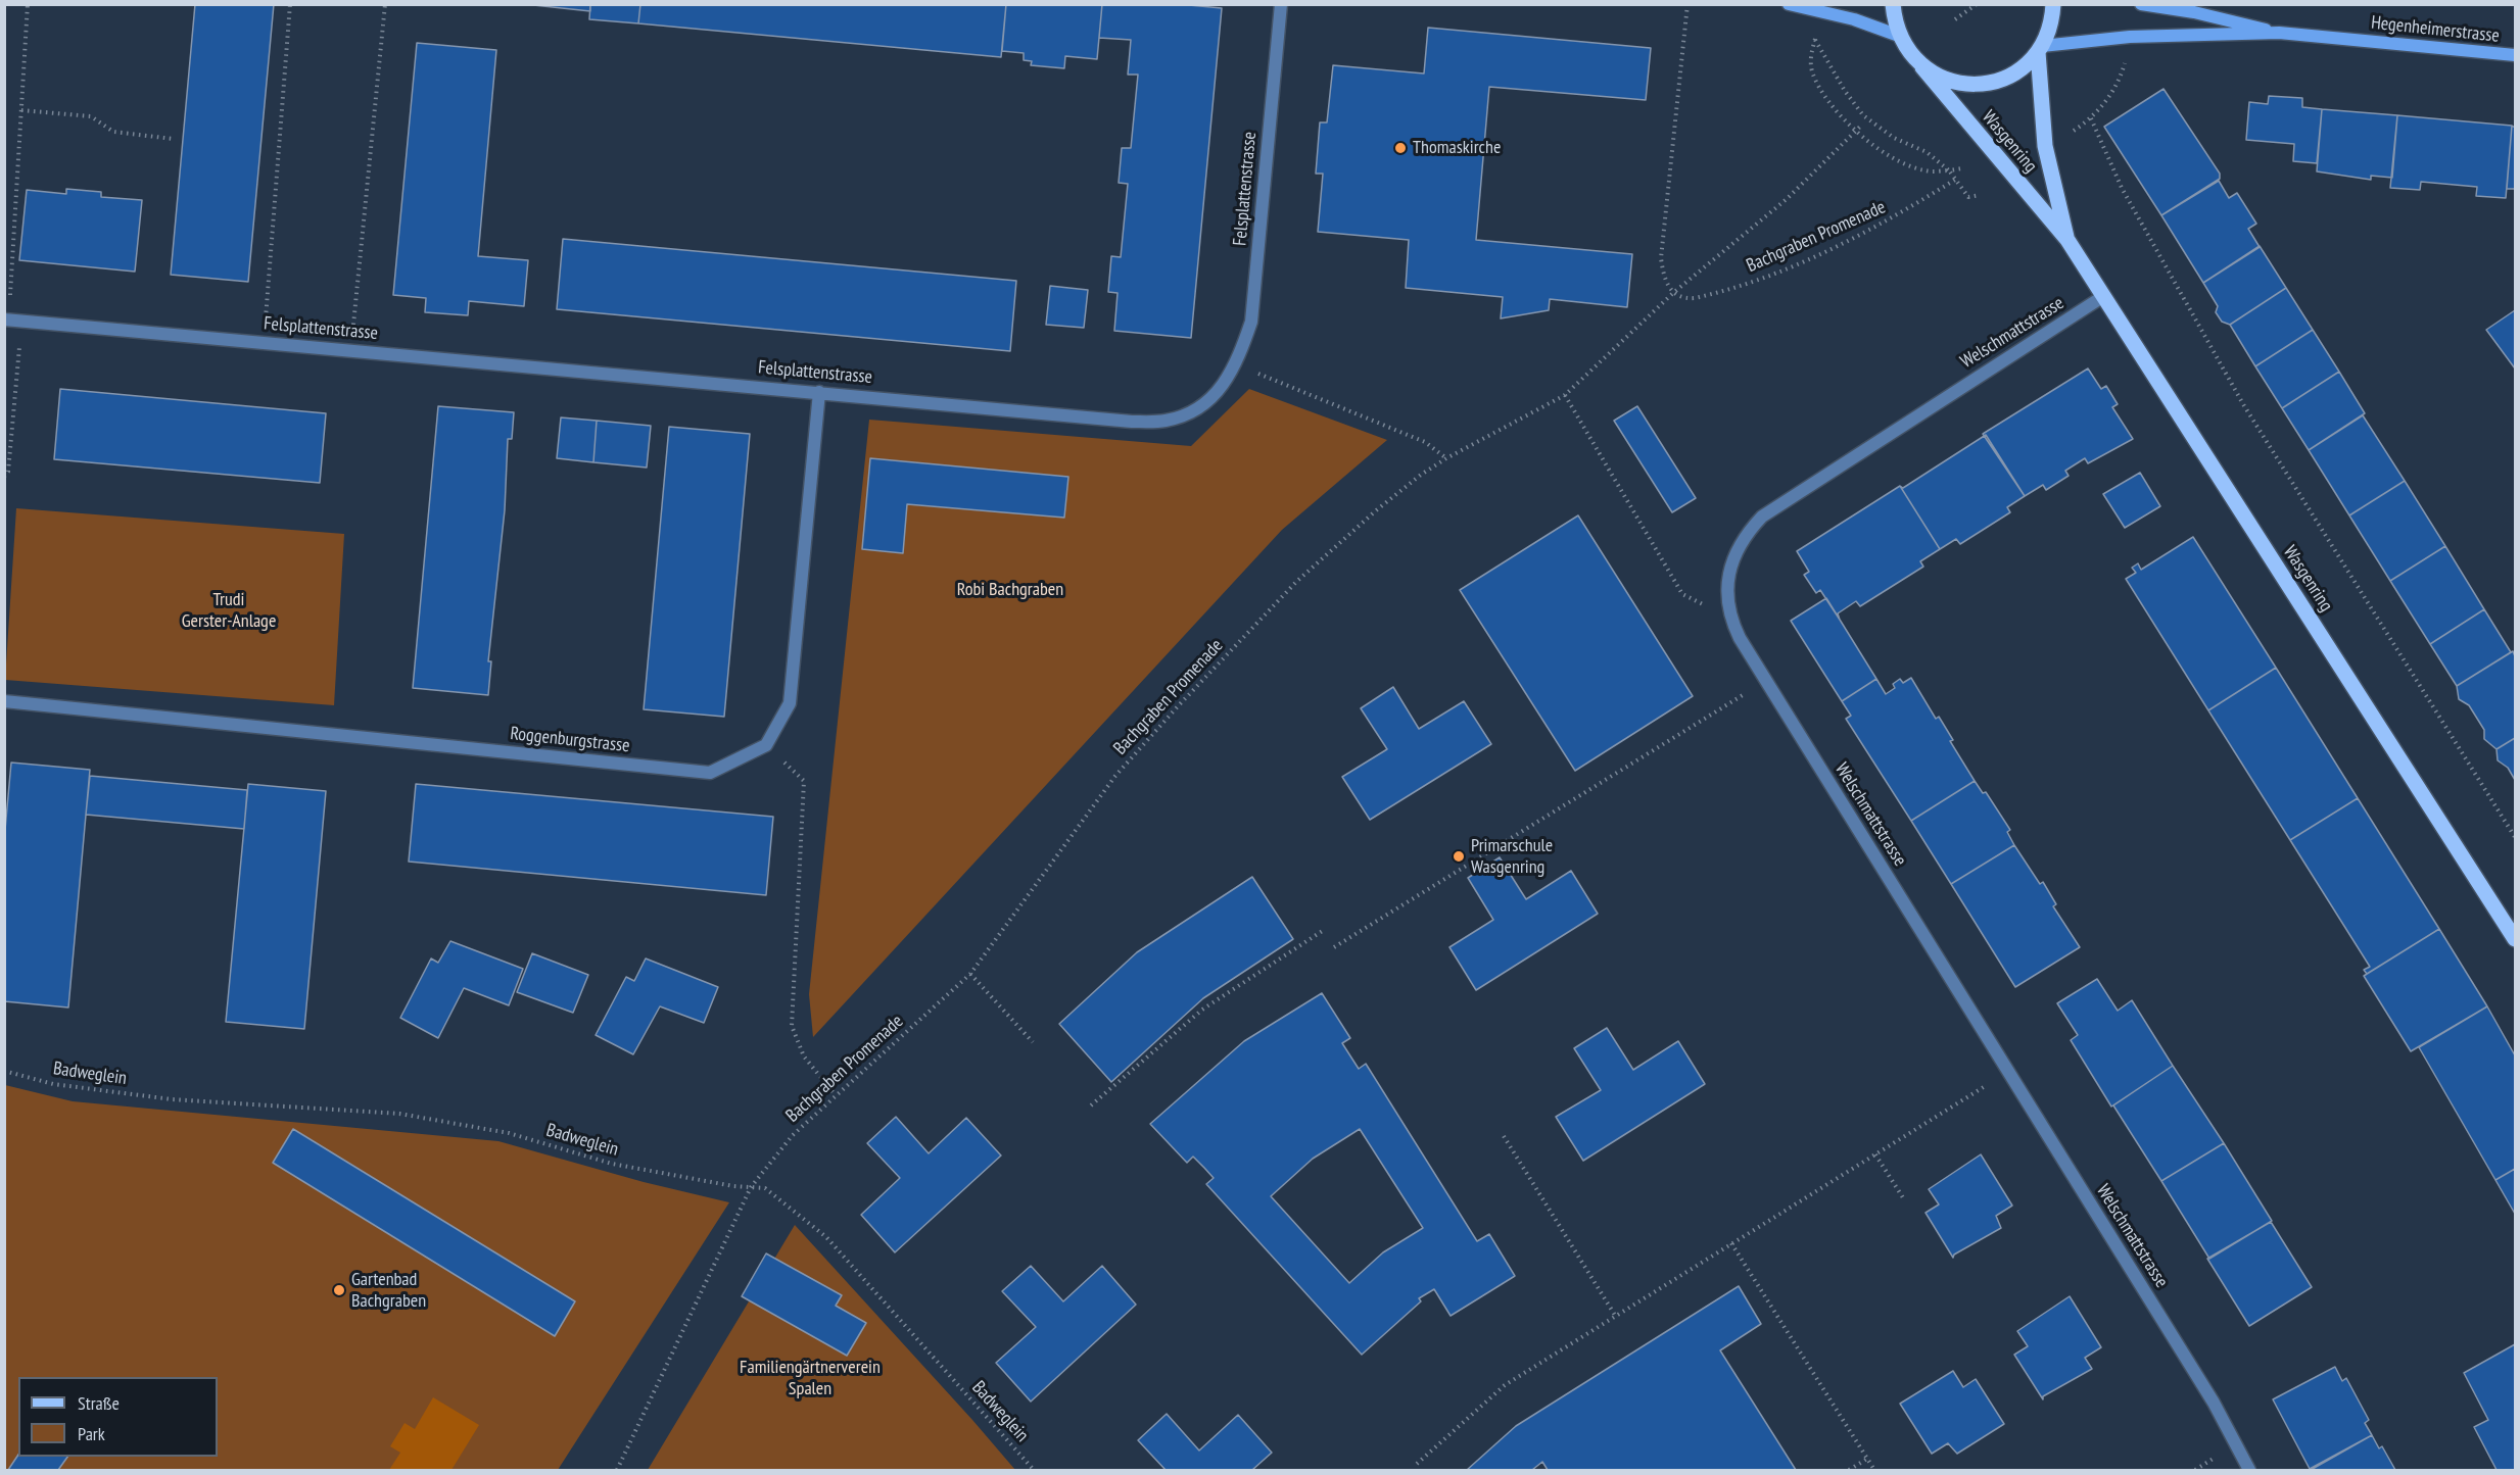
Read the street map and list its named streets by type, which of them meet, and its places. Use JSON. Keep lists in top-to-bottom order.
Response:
{
  "streets": {
    "main road": ["Wasgenring"],
    "street": [
      "Hegenheimerstrasse",
      "Felsplattenstrasse",
      "Welschmattstrasse",
      "Roggenburgstrasse"
    ],
    "path": ["Bachgraben Promenade", "Badweglein"]
  },
  "crossings": [
    ["Hegenheimerstrasse", "Wasgenring"],
    ["Wasgenring", "Welschmattstrasse"],
    ["Bachgraben Promenade", "Badweglein"]
  ],
  "parks": ["Robi Bachgraben", "Trudi Gerster-Anlage", "Familiengärtnerverein Spalen"],
  "places": ["Thomaskirche", "Primarschule Wasgenring", "Gartenbad Bachgraben"],
  "legend": ["Straße", "Park"]
}
